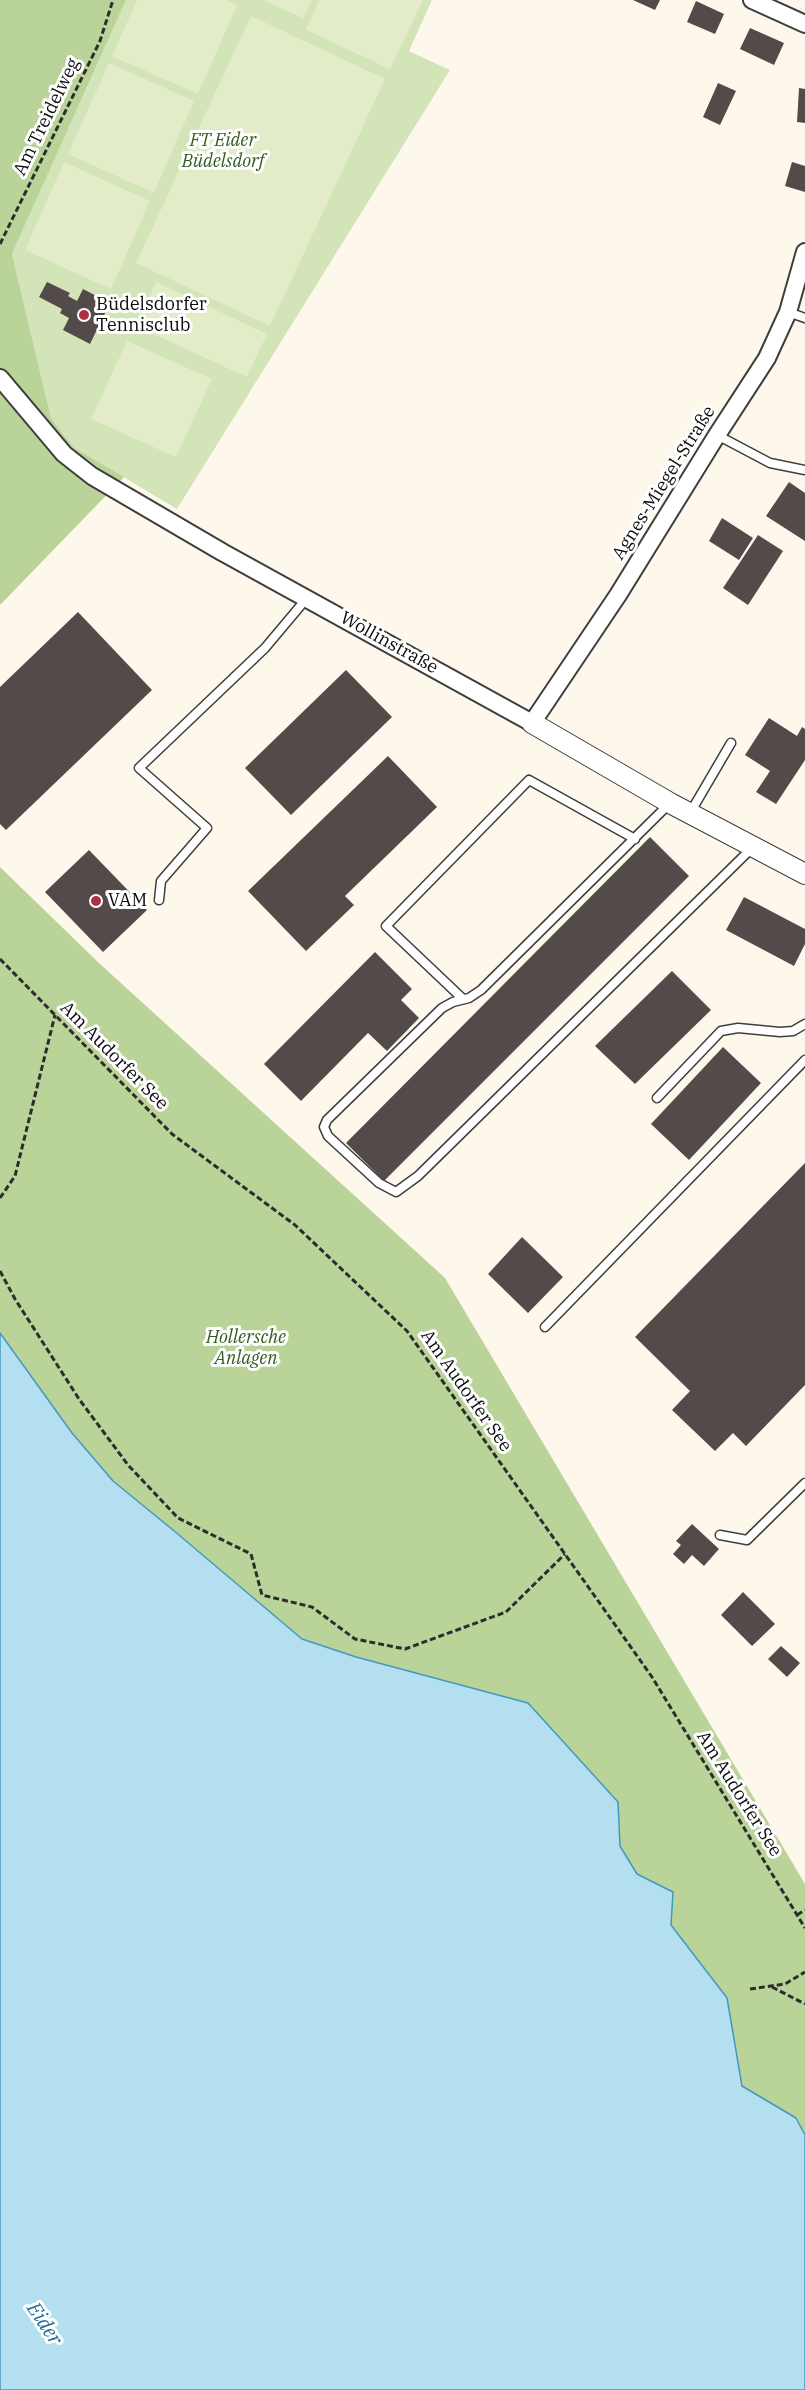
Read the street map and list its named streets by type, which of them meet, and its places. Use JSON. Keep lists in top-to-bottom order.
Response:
{
  "streets": {
    "street": ["Agnes-Miegel-Straße", "Wollinstraße"],
    "path": ["Am Treidelweg", "Am Audorfer See"]
  },
  "crossings": [
    ["Agnes-Miegel-Straße", "Wollinstraße"]
  ],
  "water": ["Eider"],
  "parks": ["FT Eider Büdelsdorf", "Hollersche Anlagen"],
  "places": ["Büdelsdorfer Tennisclub", "VAM"]
}
